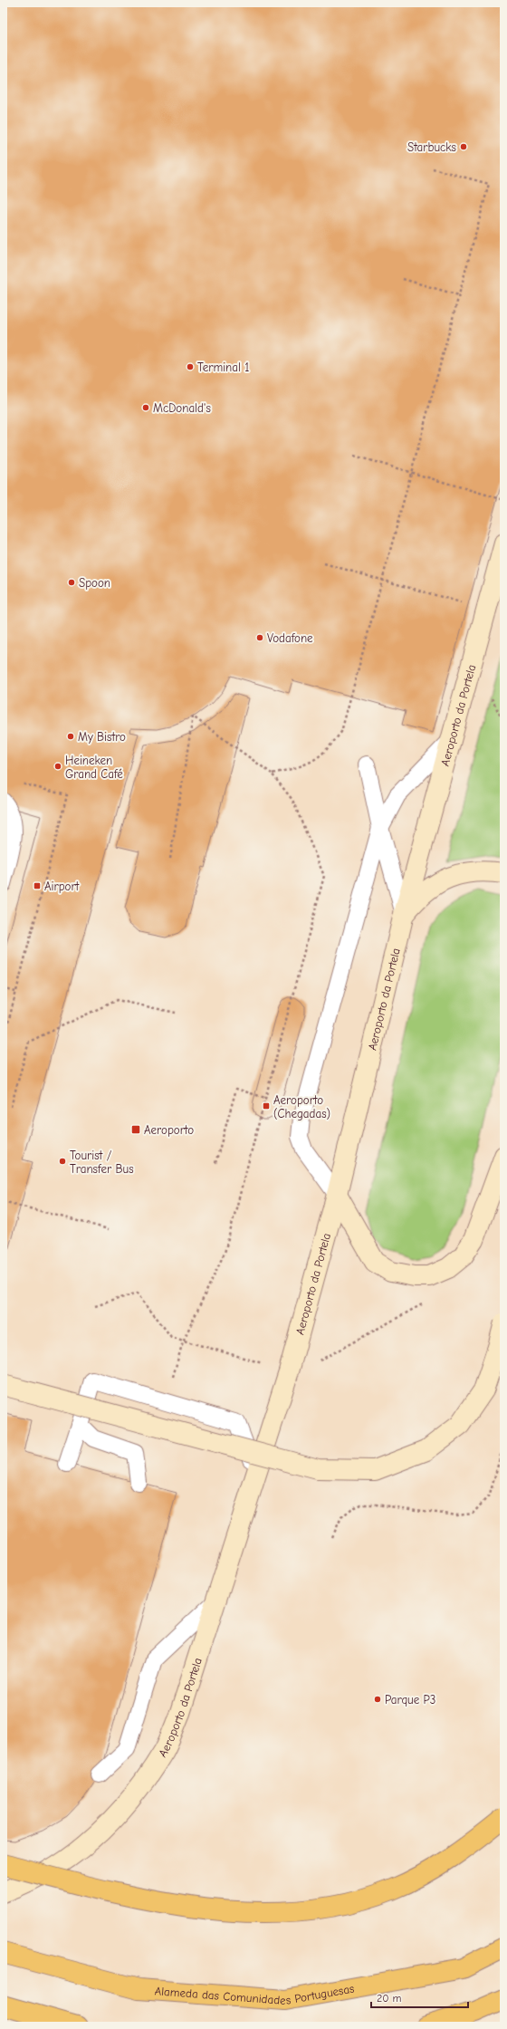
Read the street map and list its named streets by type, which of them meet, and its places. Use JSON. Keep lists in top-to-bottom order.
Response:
{
  "streets": {
    "main road": ["Aeroporto da Portela", "Alameda das Comunidades Portuguesas"]
  },
  "places": {
    "other": [
      "Starbucks",
      "Terminal 1",
      "McDonald's",
      "Spoon",
      "Vodafone",
      "My Bistro",
      "Heineken Grand Café",
      "Tourist / Transfer Bus",
      "Parque P3"
    ],
    "transit": ["Airport", "Aeroporto (Chegadas)", "Aeroporto"]
  },
  "scale_bar": "20 m"
}
